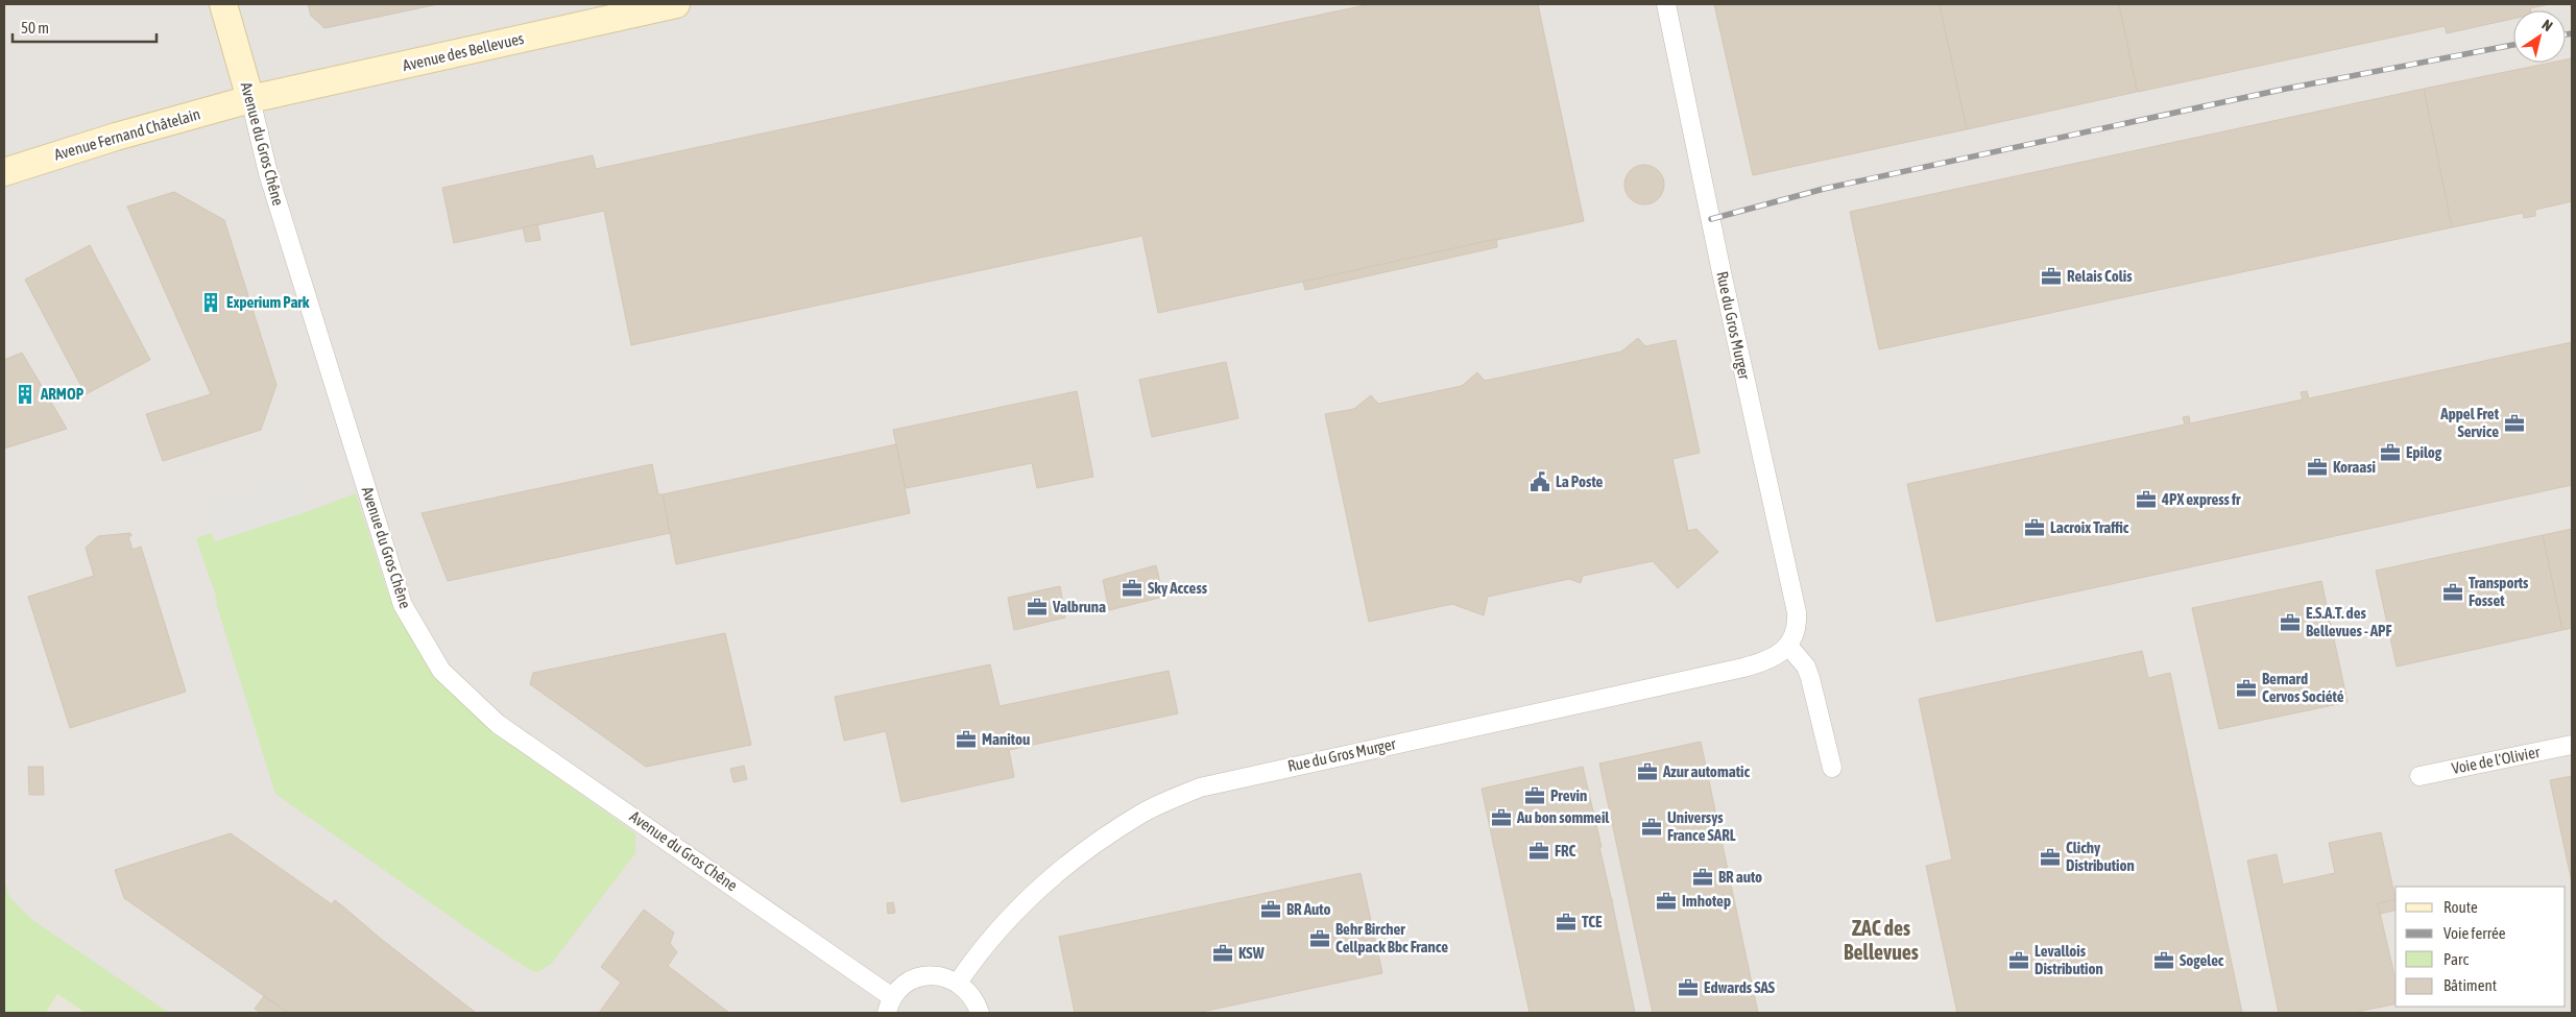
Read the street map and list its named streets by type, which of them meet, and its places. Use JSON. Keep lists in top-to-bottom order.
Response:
{
  "streets": {
    "street": [
      "Avenue des Bellevues",
      "Avenue Fernand Châtelain",
      "Avenue du Gros Chêne",
      "Rue du Gros Murger",
      "Voie de l'Olivier"
    ]
  },
  "crossings": [
    ["Avenue des Bellevues", "Avenue Fernand Châtelain"],
    ["Avenue des Bellevues", "Avenue du Gros Chêne"],
    ["Avenue Fernand Châtelain", "Avenue du Gros Chêne"]
  ],
  "districts": ["ZAC des Bellevues"],
  "places": {
    "office": [
      "Relais Colis",
      "Appel Fret Service",
      "Epilog",
      "Koraasi",
      "4PX express fr",
      "Lacroix Traffic",
      "Sky Access",
      "Transports Fosset",
      "Valbruna",
      "E.S.A.T. des Bellevues - APF",
      "Bernard Cervos Société",
      "Manitou",
      "Azur automatic",
      "Previn",
      "Au bon sommeil",
      "Universys France SARL",
      "FRC",
      "Clichy Distribution",
      "BR auto",
      "Imhotep",
      "BR Auto",
      "TCE",
      "Behr Bircher Cellpack Bbc France",
      "KSW",
      "Levallois Distribution",
      "Sogelec",
      "Edwards SAS"
    ],
    "building": ["Experium Park", "ARMOP"],
    "public building": ["La Poste"]
  },
  "legend": [
    "Route",
    "Voie ferrée",
    "Parc",
    "Bâtiment"
  ],
  "scale_bar": "50 m",
  "north": "top right"
}
